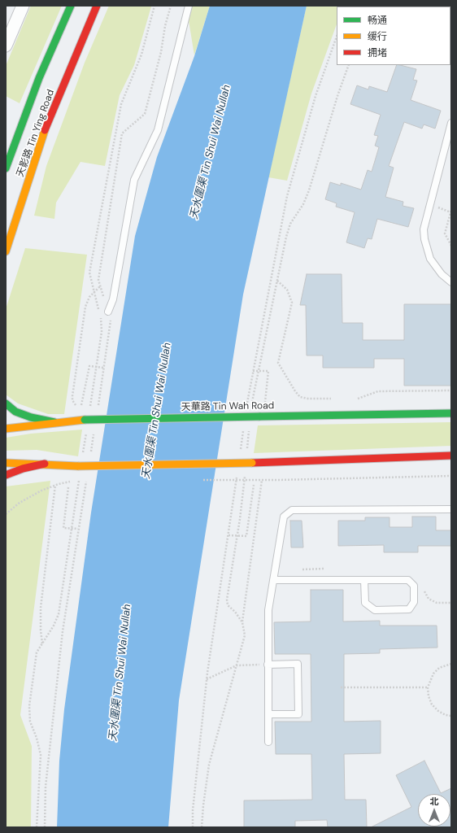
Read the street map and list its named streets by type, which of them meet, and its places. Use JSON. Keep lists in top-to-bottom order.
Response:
{
  "streets": {
    "main road": ["天影路 Tin Ying Road", "天華路 Tin Wah Road"]
  },
  "water": ["天水圍渠 Tin Shui Wai Nullah"],
  "legend": ["畅通", "缓行", "拥堵"],
  "north": "top"
}
